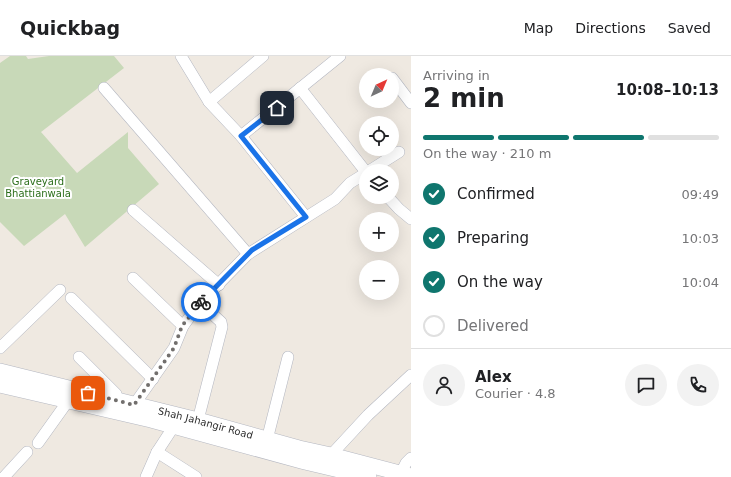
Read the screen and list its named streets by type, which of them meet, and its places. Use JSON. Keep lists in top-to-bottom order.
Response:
{
  "streets": {
    "street": ["Shah Jahangir Road"]
  },
  "parks": ["Graveyard Bhattianwala"],
  "north": "top right",
  "page": {
    "header": "Quickbag",
    "nav": ["Map", "Directions", "Saved"],
    "heading": ["2 min", "Arriving in", "10:08–10:13"],
    "panel": ["Alex", "Courier · 4.8"],
    "map_buttons": ["+", "−"],
    "bar": "On the way · 210 m",
    "list": [
      ["Confirmed", "09:49"],
      ["Preparing", "10:03"],
      ["On the way", "10:04"],
      "Delivered"
    ]
  }
}
